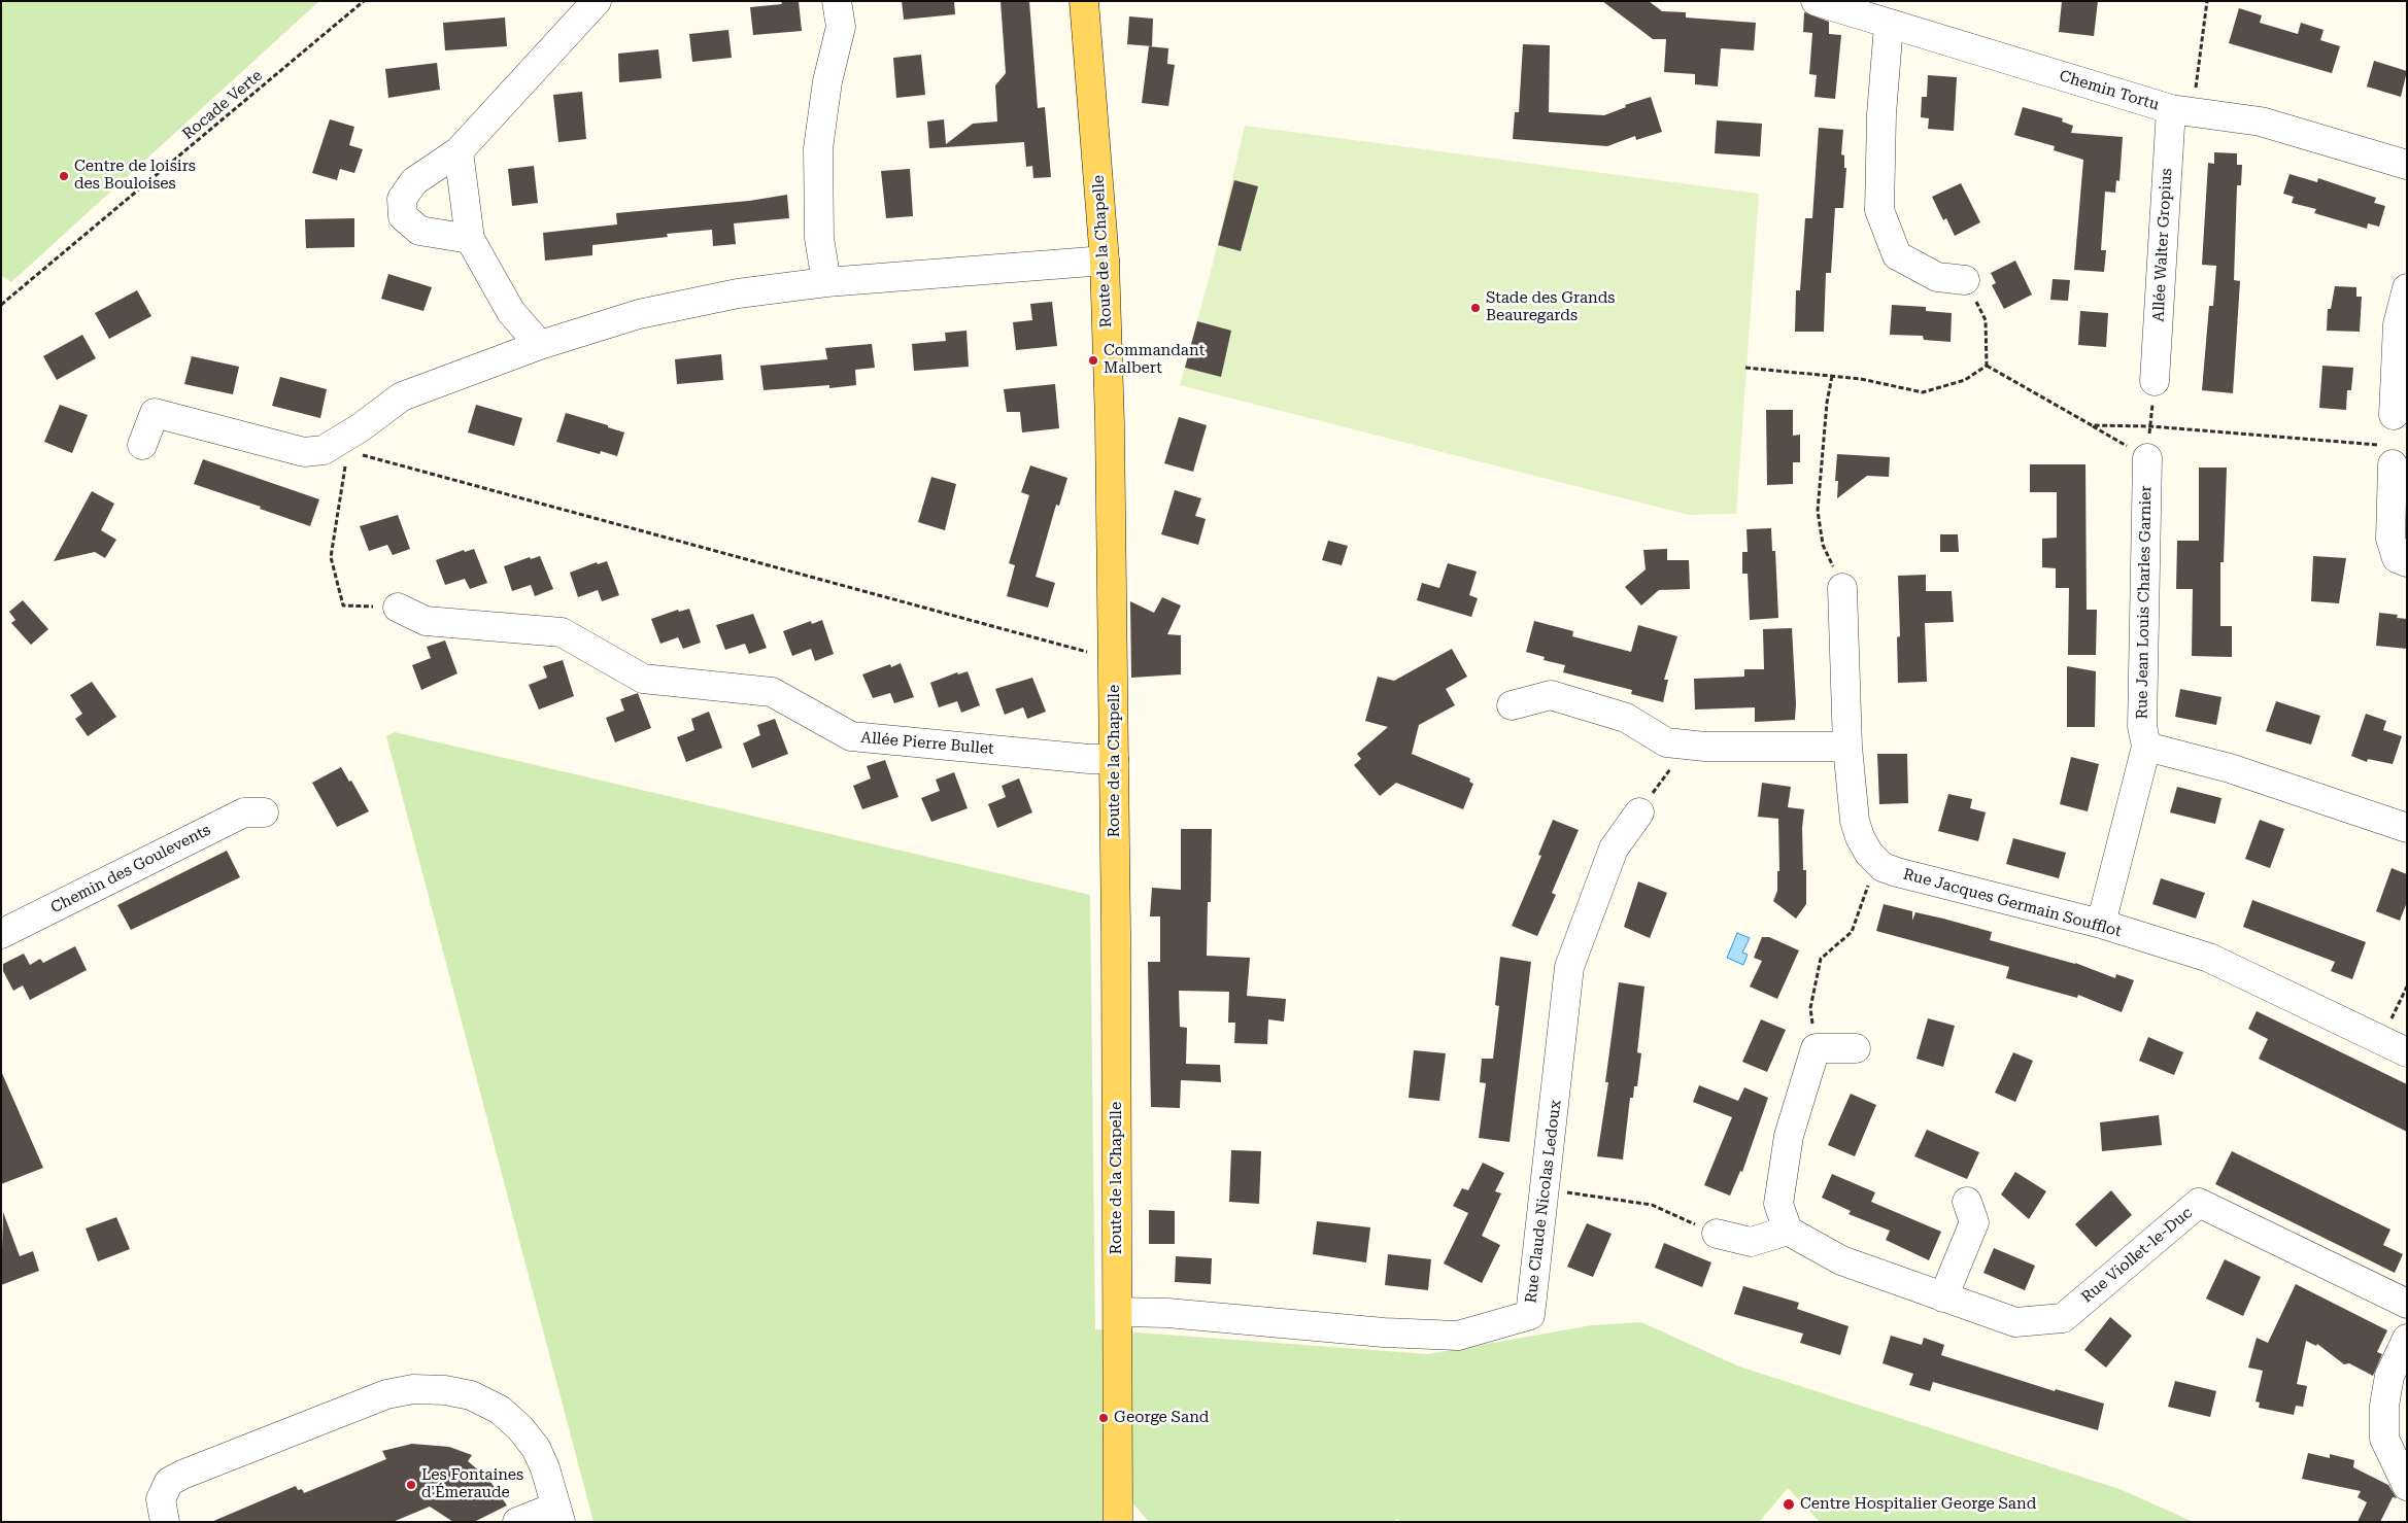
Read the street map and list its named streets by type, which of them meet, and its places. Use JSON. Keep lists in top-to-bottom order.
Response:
{
  "streets": {
    "main road": ["Route de la Chapelle"],
    "street": [
      "Chemin Tortu",
      "Allée Walter Gropius",
      "Rue Jean Louis Charles Garnier",
      "Allée Pierre Bullet",
      "Chemin des Goulevents",
      "Rue Jacques Germain Soufflot",
      "Rue Claude Nicolas Ledoux",
      "Rue Viollet-le-Duc"
    ],
    "path": ["Rocade Verte"]
  },
  "crossings": [
    ["Chemin Tortu", "Allée Walter Gropius"],
    ["Route de la Chapelle", "Allée Pierre Bullet"],
    ["Route de la Chapelle", "Rue Claude Nicolas Ledoux"],
    ["Rue Jean Louis Charles Garnier", "Rue Jacques Germain Soufflot"]
  ],
  "places": [
    "Centre de loisirs des Bouloises",
    "Stade des Grands Beauregards",
    "Commandant Malbert",
    "George Sand",
    "Les Fontaines d'Émeraude",
    "Centre Hospitalier George Sand"
  ]
}
